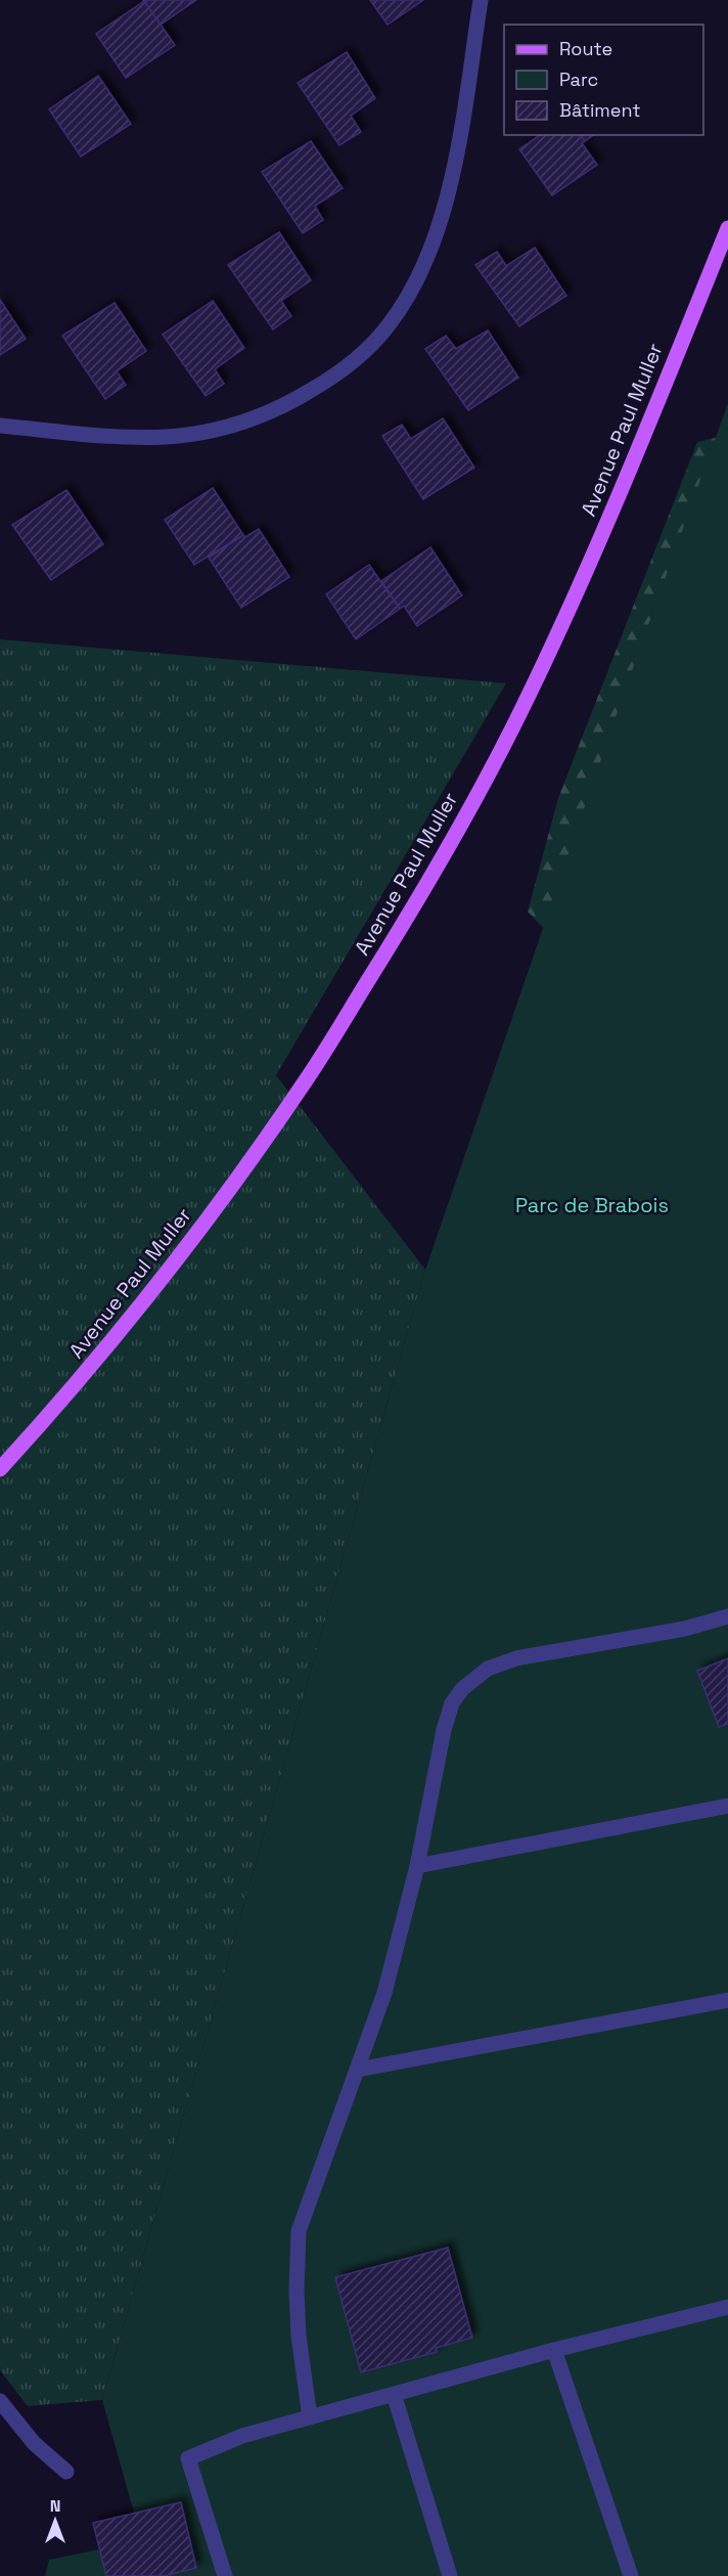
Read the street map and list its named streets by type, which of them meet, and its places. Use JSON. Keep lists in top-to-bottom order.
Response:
{
  "streets": {
    "main road": ["Avenue Paul Muller"]
  },
  "parks": ["Parc de Brabois"],
  "legend": ["Route", "Parc", "Bâtiment"],
  "north": "top"
}
